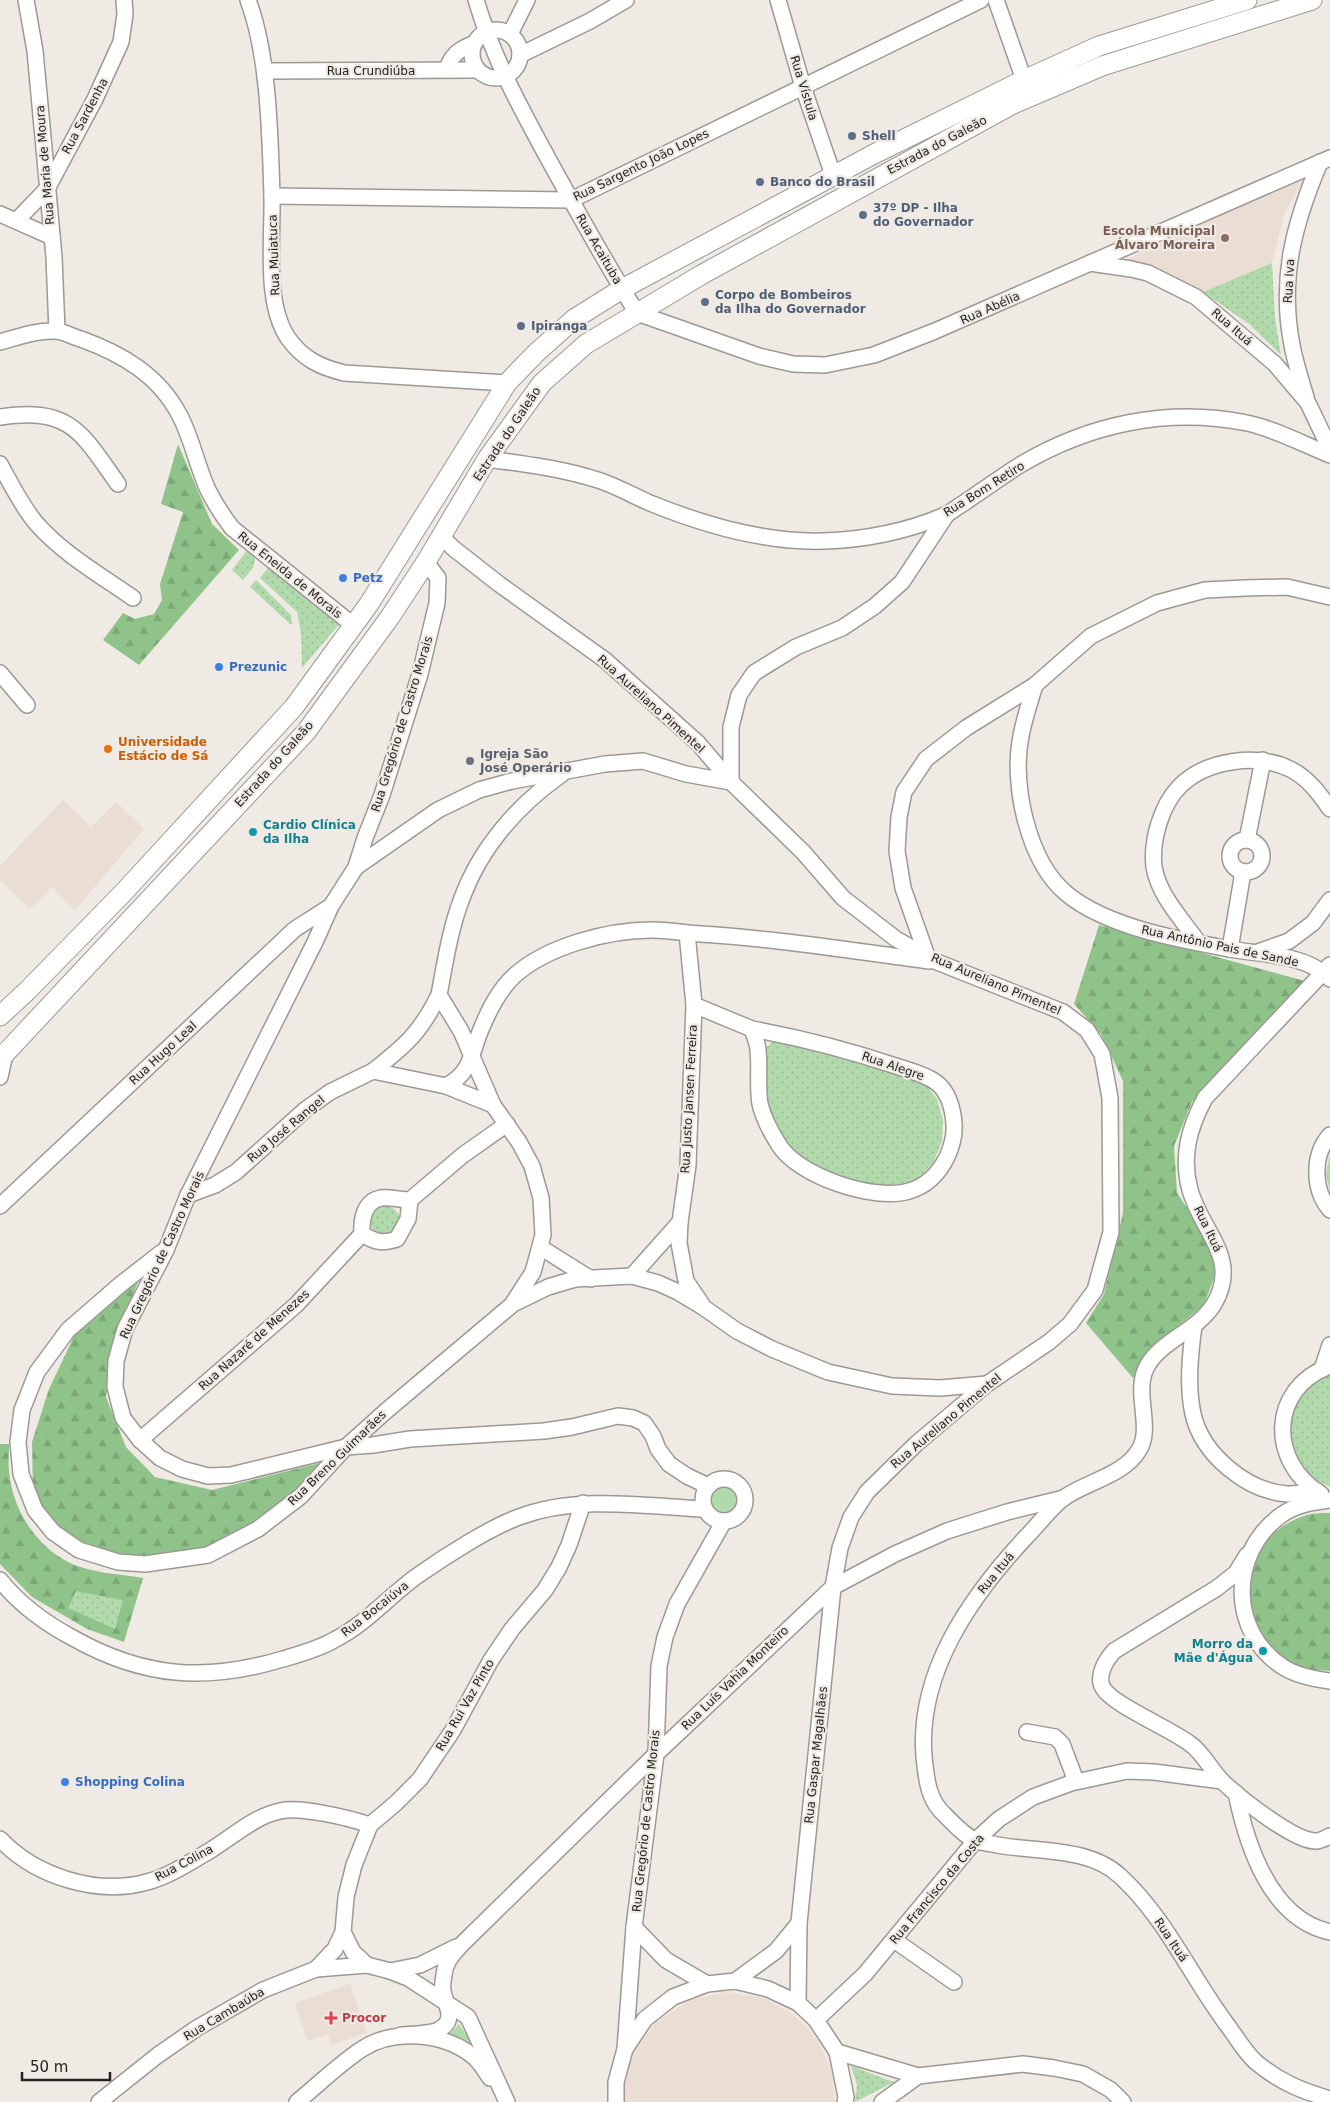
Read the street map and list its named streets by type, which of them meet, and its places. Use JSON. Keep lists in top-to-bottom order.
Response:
{
  "streets": {
    "main road": ["Estrada do Galeão"],
    "street": [
      "Rua Crundiúba",
      "Rua Vístula",
      "Rua Sardenha",
      "Rua Maria de Moura",
      "Rua Sargento João Lopes",
      "Rua Acaituba",
      "Rua Muiatuca",
      "Rua Iva",
      "Rua Abélia",
      "Rua Ituá",
      "Rua Bom Retiro",
      "Rua Eneida de Morais",
      "Rua Aureliano Pimentel",
      "Rua Gregório de Castro Morais",
      "Rua Antônio Pais de Sande",
      "Rua Hugo Leal",
      "Rua Alegre",
      "Rua Justo Jansen Ferreira",
      "Rua José Rangel",
      "Rua Nazaré de Menezes",
      "Rua Breno Guimarães",
      "Rua Bocaiúva",
      "Rua Luís Vahia Monteiro",
      "Rua Rui Vaz Pinto",
      "Rua Gaspar Magalhães",
      "Rua Colina",
      "Rua Francisco da Costa",
      "Rua Cambaúba"
    ]
  },
  "crossings": [
    ["Rua Crundiúba", "Rua Muiatuca"],
    ["Rua Vístula", "Estrada do Galeão"],
    ["Rua Vístula", "Rua Sargento João Lopes"],
    ["Rua Sardenha", "Rua Maria de Moura"],
    ["Estrada do Galeão", "Rua Acaituba"],
    ["Estrada do Galeão", "Rua Muiatuca"],
    ["Estrada do Galeão", "Rua Abélia"],
    ["Estrada do Galeão", "Rua Bom Retiro"],
    ["Estrada do Galeão", "Rua Eneida de Morais"],
    ["Estrada do Galeão", "Rua Aureliano Pimentel"],
    ["Estrada do Galeão", "Rua Gregório de Castro Morais"],
    ["Rua Maria de Moura", "Rua Eneida de Morais"],
    ["Rua Sargento João Lopes", "Rua Acaituba"],
    ["Rua Sargento João Lopes", "Rua Muiatuca"],
    ["Rua Acaituba", "Rua Abélia"],
    ["Rua Iva", "Rua Abélia"],
    ["Rua Iva", "Rua Ituá"],
    ["Rua Abélia", "Rua Ituá"],
    ["Rua Ituá", "Rua Bom Retiro"],
    ["Rua Ituá", "Rua Antônio Pais de Sande"],
    ["Rua Ituá", "Rua Luís Vahia Monteiro"],
    ["Rua Ituá", "Rua Francisco da Costa"],
    ["Rua Aureliano Pimentel", "Rua Breno Guimarães"],
    ["Rua Aureliano Pimentel", "Rua Luís Vahia Monteiro"],
    ["Rua Aureliano Pimentel", "Rua Gaspar Magalhães"],
    ["Rua Gregório de Castro Morais", "Rua Hugo Leal"],
    ["Rua Gregório de Castro Morais", "Rua José Rangel"],
    ["Rua Gregório de Castro Morais", "Rua Nazaré de Menezes"],
    ["Rua Gregório de Castro Morais", "Rua Breno Guimarães"],
    ["Rua Gregório de Castro Morais", "Rua Bocaiúva"],
    ["Rua Gregório de Castro Morais", "Rua Luís Vahia Monteiro"],
    ["Rua Alegre", "Rua Justo Jansen Ferreira"],
    ["Rua Justo Jansen Ferreira", "Rua Breno Guimarães"],
    ["Rua Bocaiúva", "Rua Rui Vaz Pinto"],
    ["Rua Luís Vahia Monteiro", "Rua Gaspar Magalhães"],
    ["Rua Rui Vaz Pinto", "Rua Colina"],
    ["Rua Rui Vaz Pinto", "Rua Cambaúba"]
  ],
  "places": {
    "other": [
      "Shell",
      "Banco do Brasil",
      "37º DP - Ilha do Governador",
      "Escola Municipal Álvaro Moreira",
      "Corpo de Bombeiros da Ilha do Governador",
      "Ipiranga",
      "Petz",
      "Prezunic",
      "Universidade Estácio de Sá",
      "Igreja São José Operário",
      "Cardio Clínica da Ilha",
      "Morro da Mãe d'Água",
      "Shopping Colina"
    ],
    "health": ["Procor"]
  },
  "scale_bar": "50 m"
}
